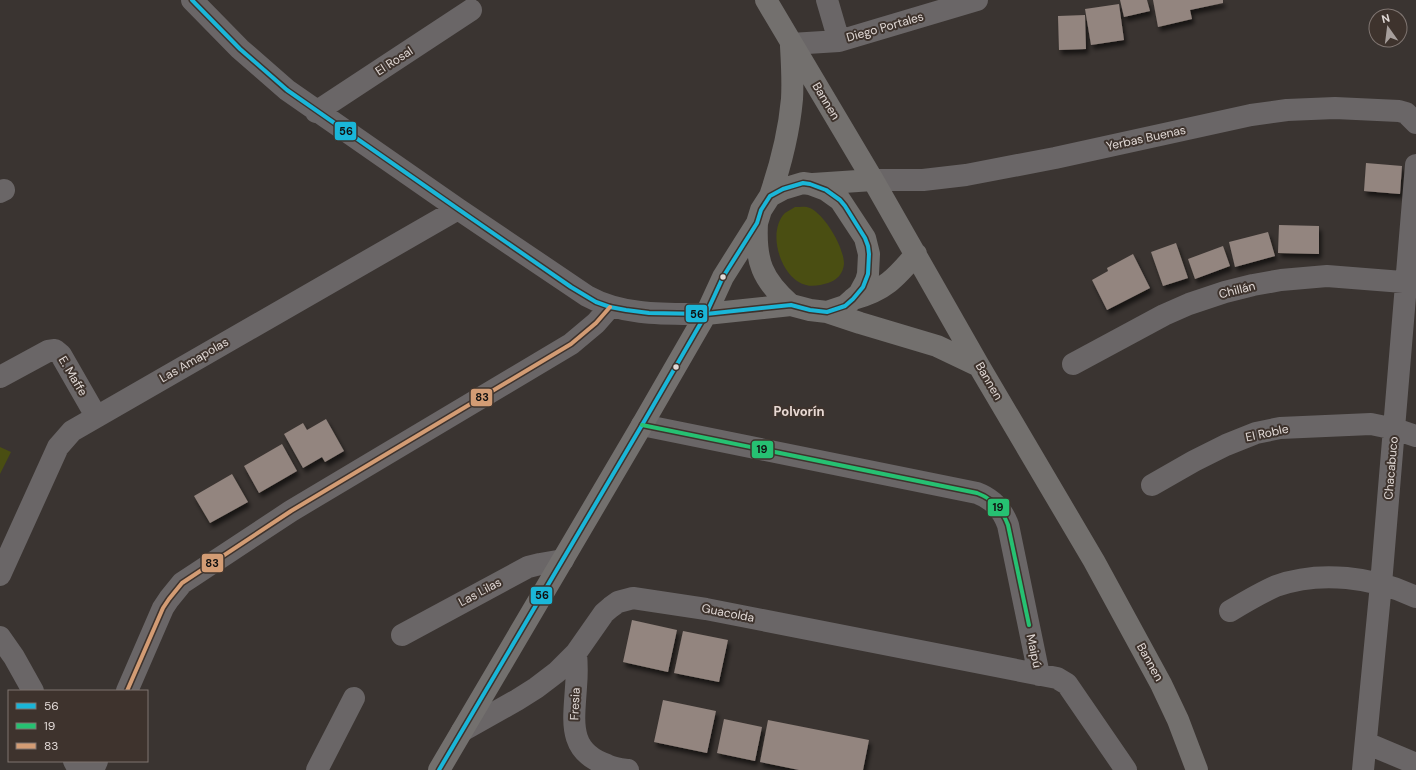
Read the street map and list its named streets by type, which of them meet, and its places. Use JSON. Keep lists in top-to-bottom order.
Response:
{
  "streets": {
    "main road": ["Bannen"],
    "street": [
      "Diego Portales",
      "El Rosal",
      "Yerbas Buenas",
      "Chillán",
      "Las Amapolas",
      "E. Maffe",
      "El Roble",
      "Chacabuco",
      "Las Lilas",
      "Guacolda",
      "Maipú",
      "Fresia"
    ]
  },
  "crossings": [
    ["Diego Portales", "Bannen"],
    ["Bannen", "Yerbas Buenas"],
    ["Chillán", "Chacabuco"],
    ["Las Amapolas", "E. Maffe"],
    ["El Roble", "Chacabuco"],
    ["Guacolda", "Maipú"],
    ["Guacolda", "Fresia"]
  ],
  "districts": ["Polvorín"],
  "lines": ["transit line 56", "transit line 83", "transit line 19"],
  "legend": ["56", "19", "83"],
  "north": "top"
}
